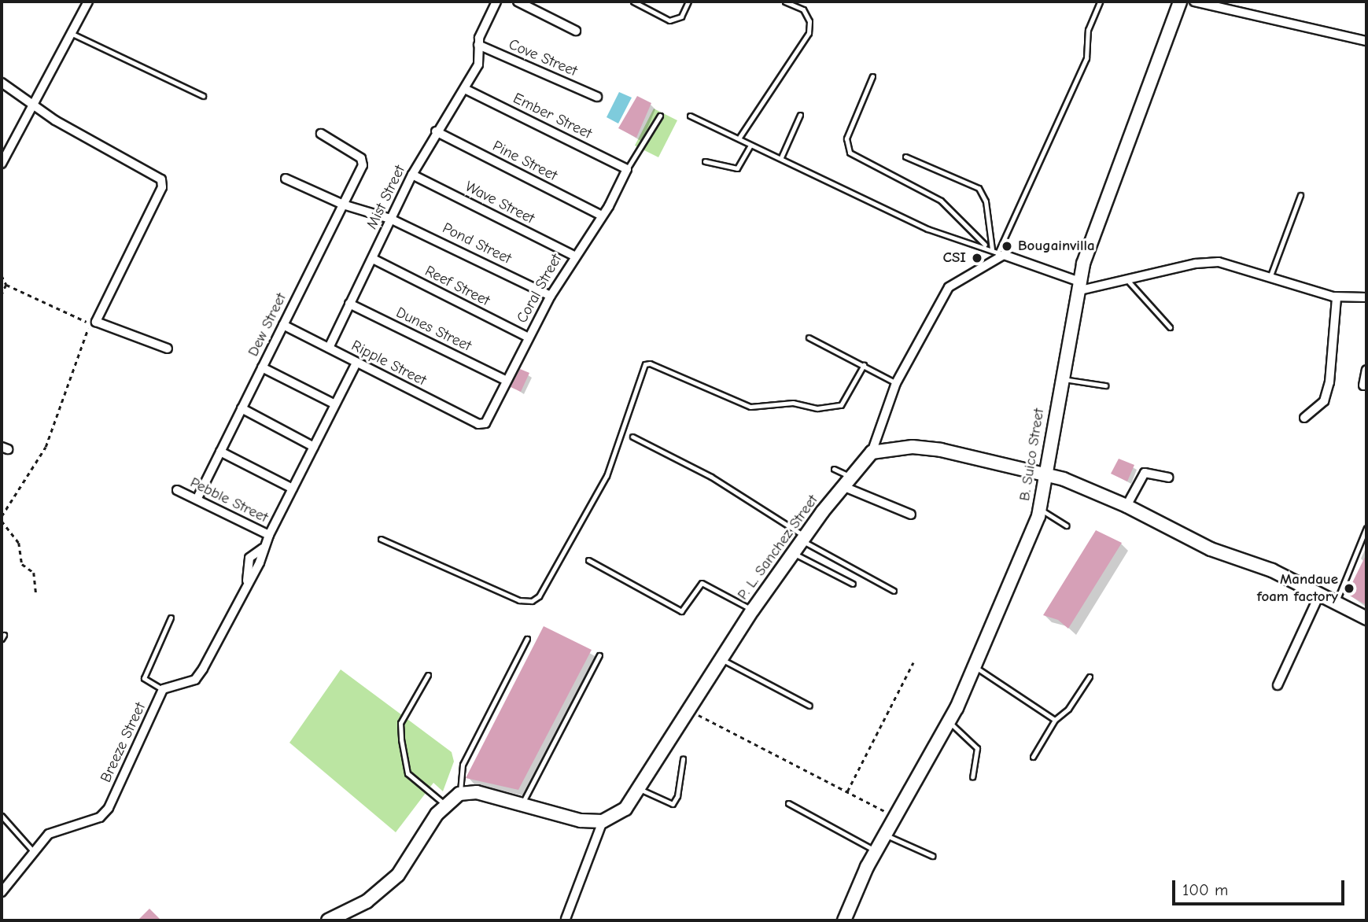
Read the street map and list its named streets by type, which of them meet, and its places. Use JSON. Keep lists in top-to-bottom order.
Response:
{
  "streets": {
    "street": [
      "Cove Street",
      "Ember Street",
      "Pine Street",
      "Mist Street",
      "Wave Street",
      "Pond Street",
      "Reef Street",
      "Coral Street",
      "Dew Street",
      "Dunes Street",
      "Ripple Street",
      "B. Suico Street",
      "Pebble Street",
      "P. L. Sanchez Street",
      "Breeze Street"
    ]
  },
  "crossings": [
    ["Cove Street", "Mist Street"],
    ["Ember Street", "Mist Street"],
    ["Ember Street", "Coral Street"],
    ["Pine Street", "Mist Street"],
    ["Pine Street", "Coral Street"],
    ["Mist Street", "Wave Street"],
    ["Mist Street", "Pond Street"],
    ["Mist Street", "Reef Street"],
    ["Mist Street", "Dunes Street"],
    ["Mist Street", "Ripple Street"],
    ["Wave Street", "Coral Street"],
    ["Pond Street", "Coral Street"],
    ["Pond Street", "Dew Street"],
    ["Reef Street", "Coral Street"],
    ["Coral Street", "Dunes Street"],
    ["Coral Street", "Ripple Street"],
    ["Dew Street", "Ripple Street"],
    ["Dew Street", "Pebble Street"],
    ["Ripple Street", "Breeze Street"],
    ["Pebble Street", "Breeze Street"]
  ],
  "places": ["Bougainvilla", "CSI", "Mandaue foam factory"],
  "scale_bar": "100 m"
}
